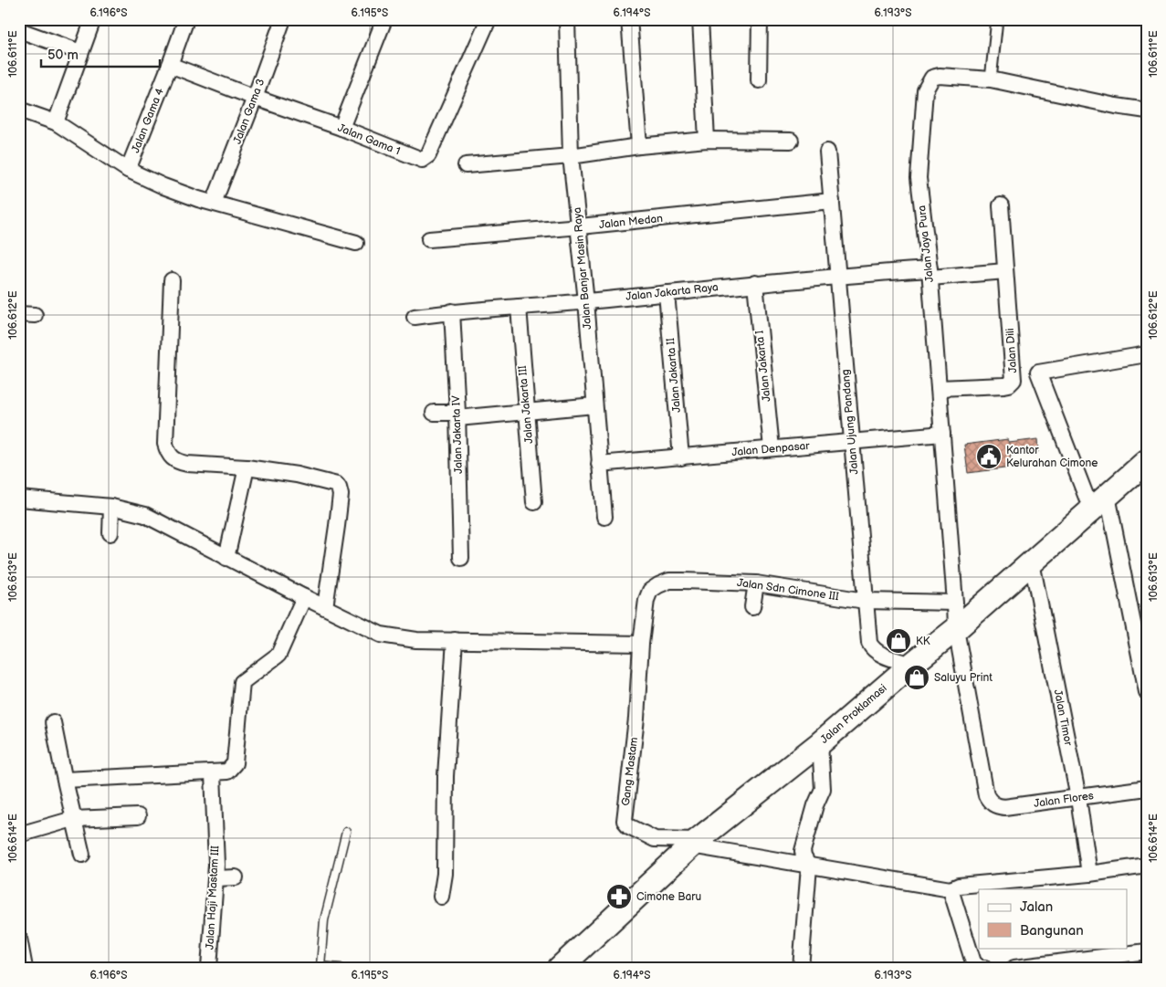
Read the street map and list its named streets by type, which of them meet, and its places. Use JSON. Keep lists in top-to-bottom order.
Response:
{
  "streets": {
    "main road": ["Jalan Proklamasi"],
    "street": [
      "Jalan Gama 3",
      "Jalan Gama 4",
      "Jalan Gama 1",
      "Jalan Medan",
      "Jalan Jaya Pura",
      "Jalan Banjar Masin Raya",
      "Jalan Jakarta Raya",
      "Jalan Dili",
      "Jalan Jakarta I",
      "Jalan Jakarta II",
      "Jalan Jakarta III",
      "Jalan Ujung Pandang",
      "Jalan Jakarta IV",
      "Jalan Denpasar",
      "Jalan Sdn Cimone III",
      "Jalan Timor",
      "Gang Mastam",
      "Jalan Flores",
      "Jalan Haji Mastam III"
    ]
  },
  "crossings": [
    ["Jalan Gama 3", "Jalan Gama 1"],
    ["Jalan Gama 4", "Jalan Gama 1"],
    ["Jalan Medan", "Jalan Banjar Masin Raya"],
    ["Jalan Medan", "Jalan Ujung Pandang"],
    ["Jalan Jaya Pura", "Jalan Jakarta Raya"],
    ["Jalan Jaya Pura", "Jalan Dili"],
    ["Jalan Jaya Pura", "Jalan Denpasar"],
    ["Jalan Jaya Pura", "Jalan Sdn Cimone III"],
    ["Jalan Jaya Pura", "Jalan Proklamasi"],
    ["Jalan Jaya Pura", "Jalan Flores"],
    ["Jalan Banjar Masin Raya", "Jalan Jakarta Raya"],
    ["Jalan Banjar Masin Raya", "Jalan Denpasar"],
    ["Jalan Jakarta Raya", "Jalan Jakarta I"],
    ["Jalan Jakarta Raya", "Jalan Jakarta II"],
    ["Jalan Jakarta Raya", "Jalan Jakarta III"],
    ["Jalan Jakarta Raya", "Jalan Ujung Pandang"],
    ["Jalan Jakarta Raya", "Jalan Jakarta IV"],
    ["Jalan Jakarta I", "Jalan Denpasar"],
    ["Jalan Jakarta II", "Jalan Denpasar"],
    ["Jalan Ujung Pandang", "Jalan Denpasar"],
    ["Jalan Ujung Pandang", "Jalan Sdn Cimone III"],
    ["Jalan Ujung Pandang", "Jalan Proklamasi"],
    ["Jalan Sdn Cimone III", "Gang Mastam"],
    ["Jalan Proklamasi", "Jalan Timor"],
    ["Jalan Proklamasi", "Gang Mastam"],
    ["Jalan Timor", "Jalan Flores"]
  ],
  "places": {
    "public building": ["Kantor Kelurahan Cimone"],
    "shop": ["KK", "Saluyu Print"],
    "pharmacy": ["Cimone Baru"]
  },
  "legend": ["Jalan", "Bangunan"],
  "scale_bar": "50 m",
  "coordinates": [
    "6.196°S",
    "6.195°S",
    "6.194°S",
    "6.193°S",
    "106.611°E",
    "106.612°E",
    "106.613°E",
    "106.614°E"
  ]
}
